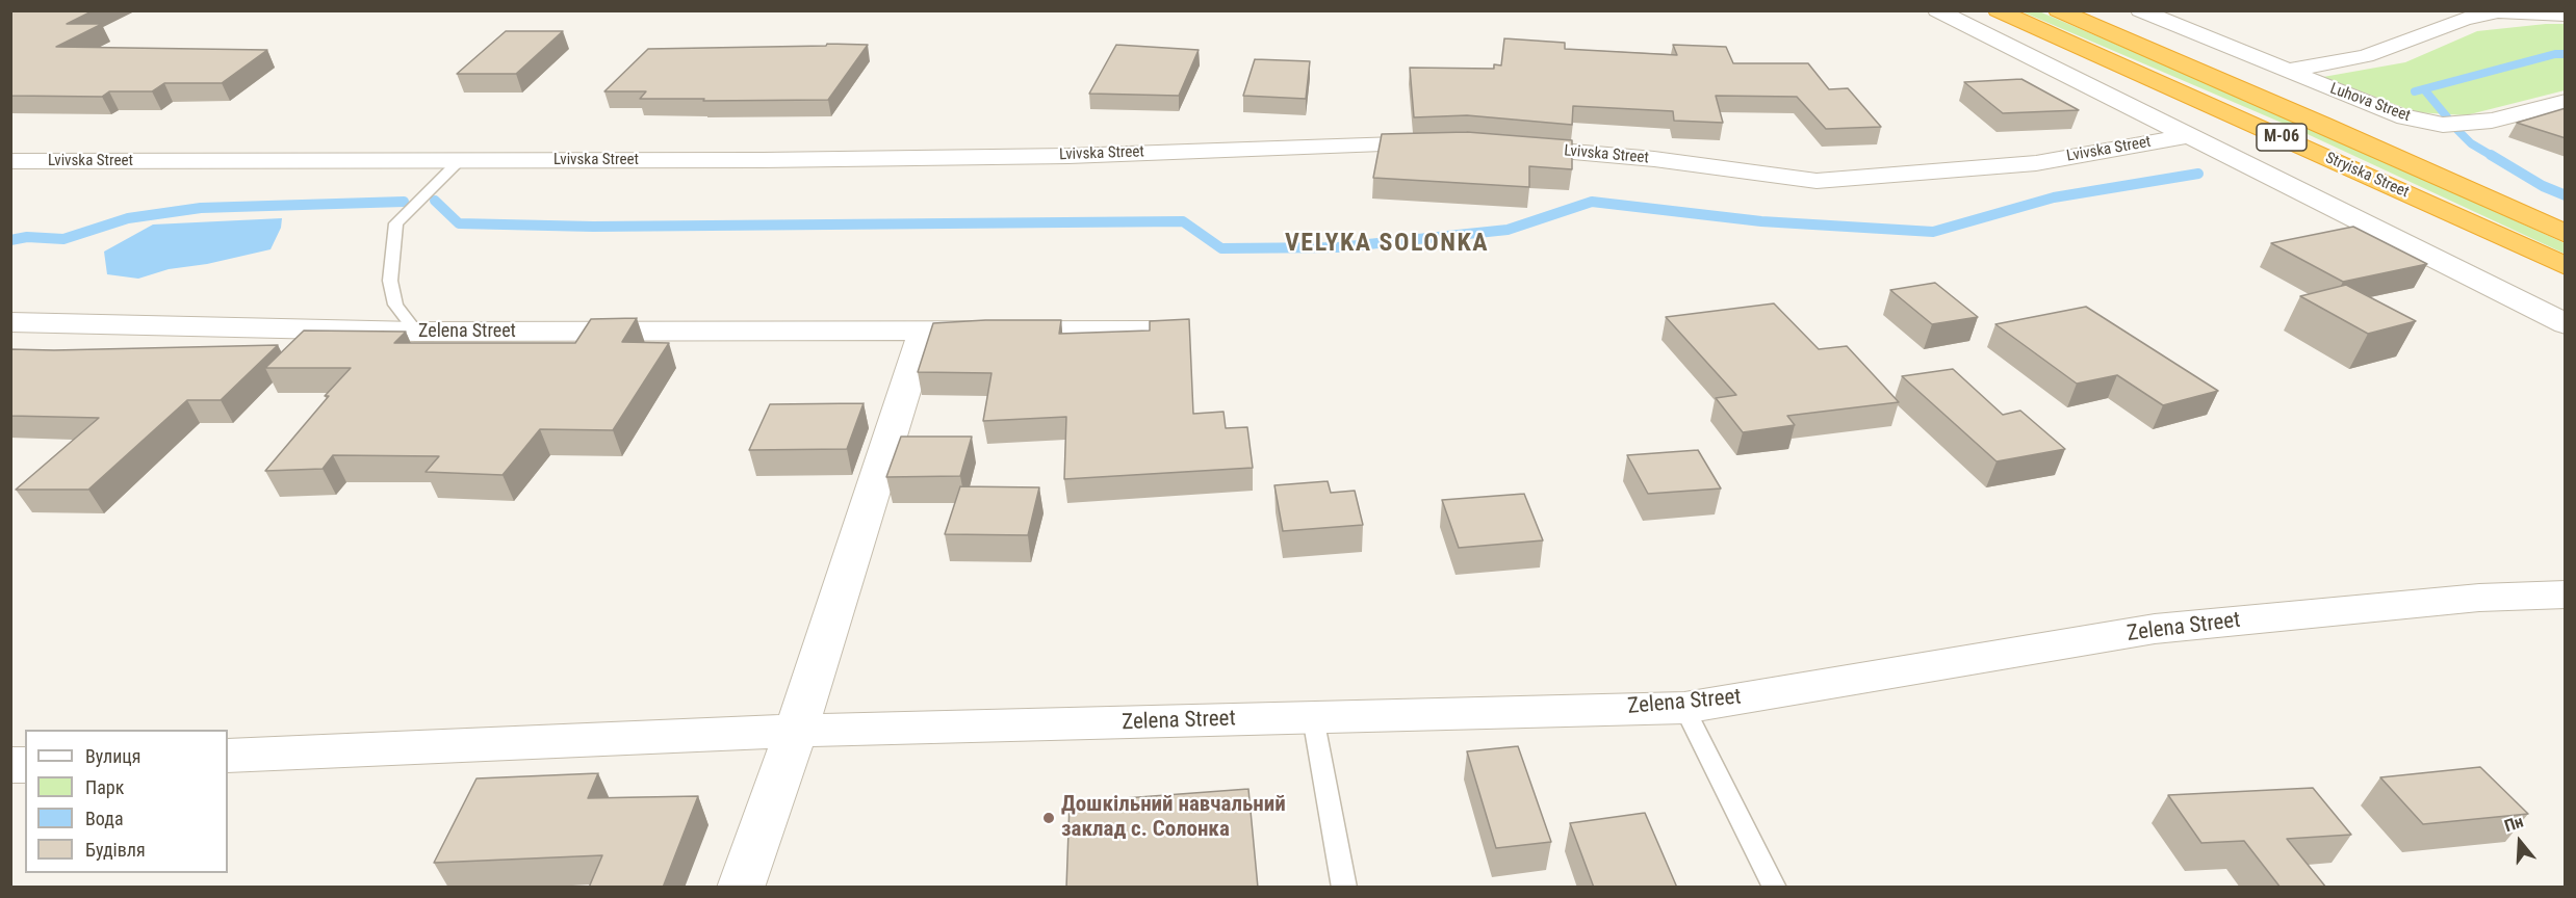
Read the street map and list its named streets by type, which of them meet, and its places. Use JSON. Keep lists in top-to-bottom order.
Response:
{
  "streets": {
    "highway": ["М-06", "Stryiska Street"],
    "street": ["Luhova Street", "Lvivska Street", "Zelena Street"]
  },
  "districts": ["VELYKA SOLONKA"],
  "places": ["Дошкільний навчальний заклад с. Солонка"],
  "legend": [
    "Вулиця",
    "Парк",
    "Вода",
    "Будівля"
  ],
  "north": "top"
}
